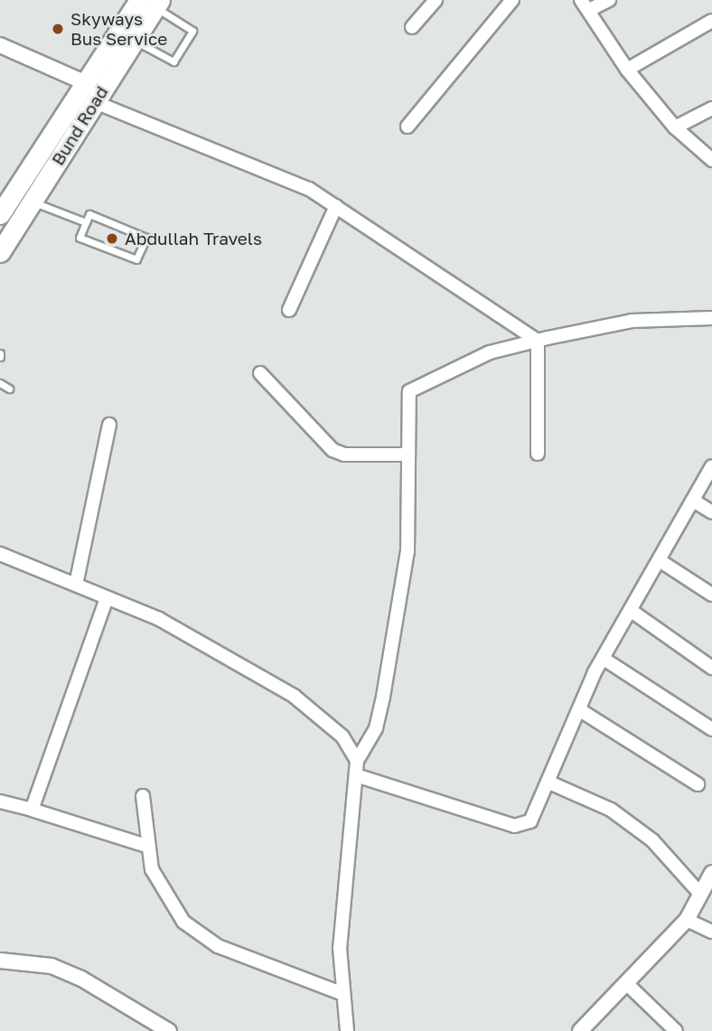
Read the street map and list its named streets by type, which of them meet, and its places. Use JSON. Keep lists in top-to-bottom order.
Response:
{
  "streets": {
    "main road": ["Bund Road"]
  },
  "places": ["Skyways Bus Service", "Abdullah Travels"]
}
